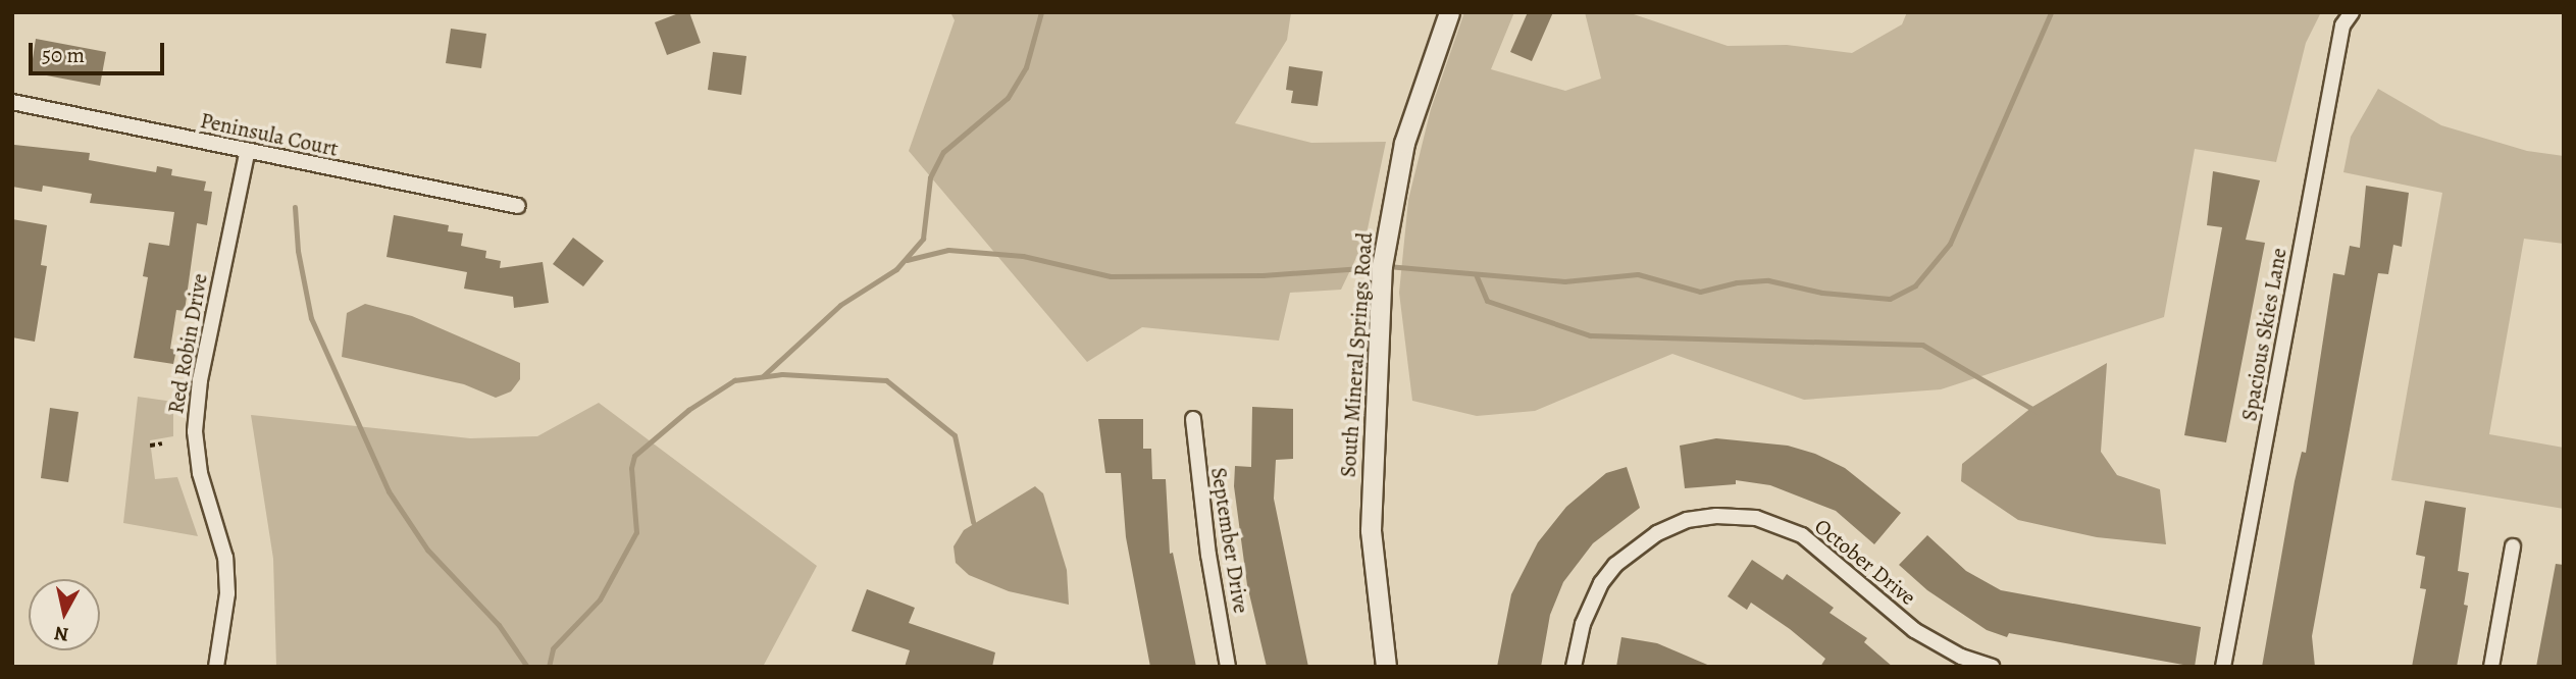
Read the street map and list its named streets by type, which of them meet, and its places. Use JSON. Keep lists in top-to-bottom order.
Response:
{
  "streets": {
    "street": [
      "Peninsula Court",
      "Spacious Skies Lane",
      "Red Robin Drive",
      "South Mineral Springs Road",
      "September Drive",
      "October Drive"
    ]
  },
  "crossings": [
    ["Peninsula Court", "Red Robin Drive"]
  ],
  "scale_bar": "50 m",
  "north": "bottom"
}
